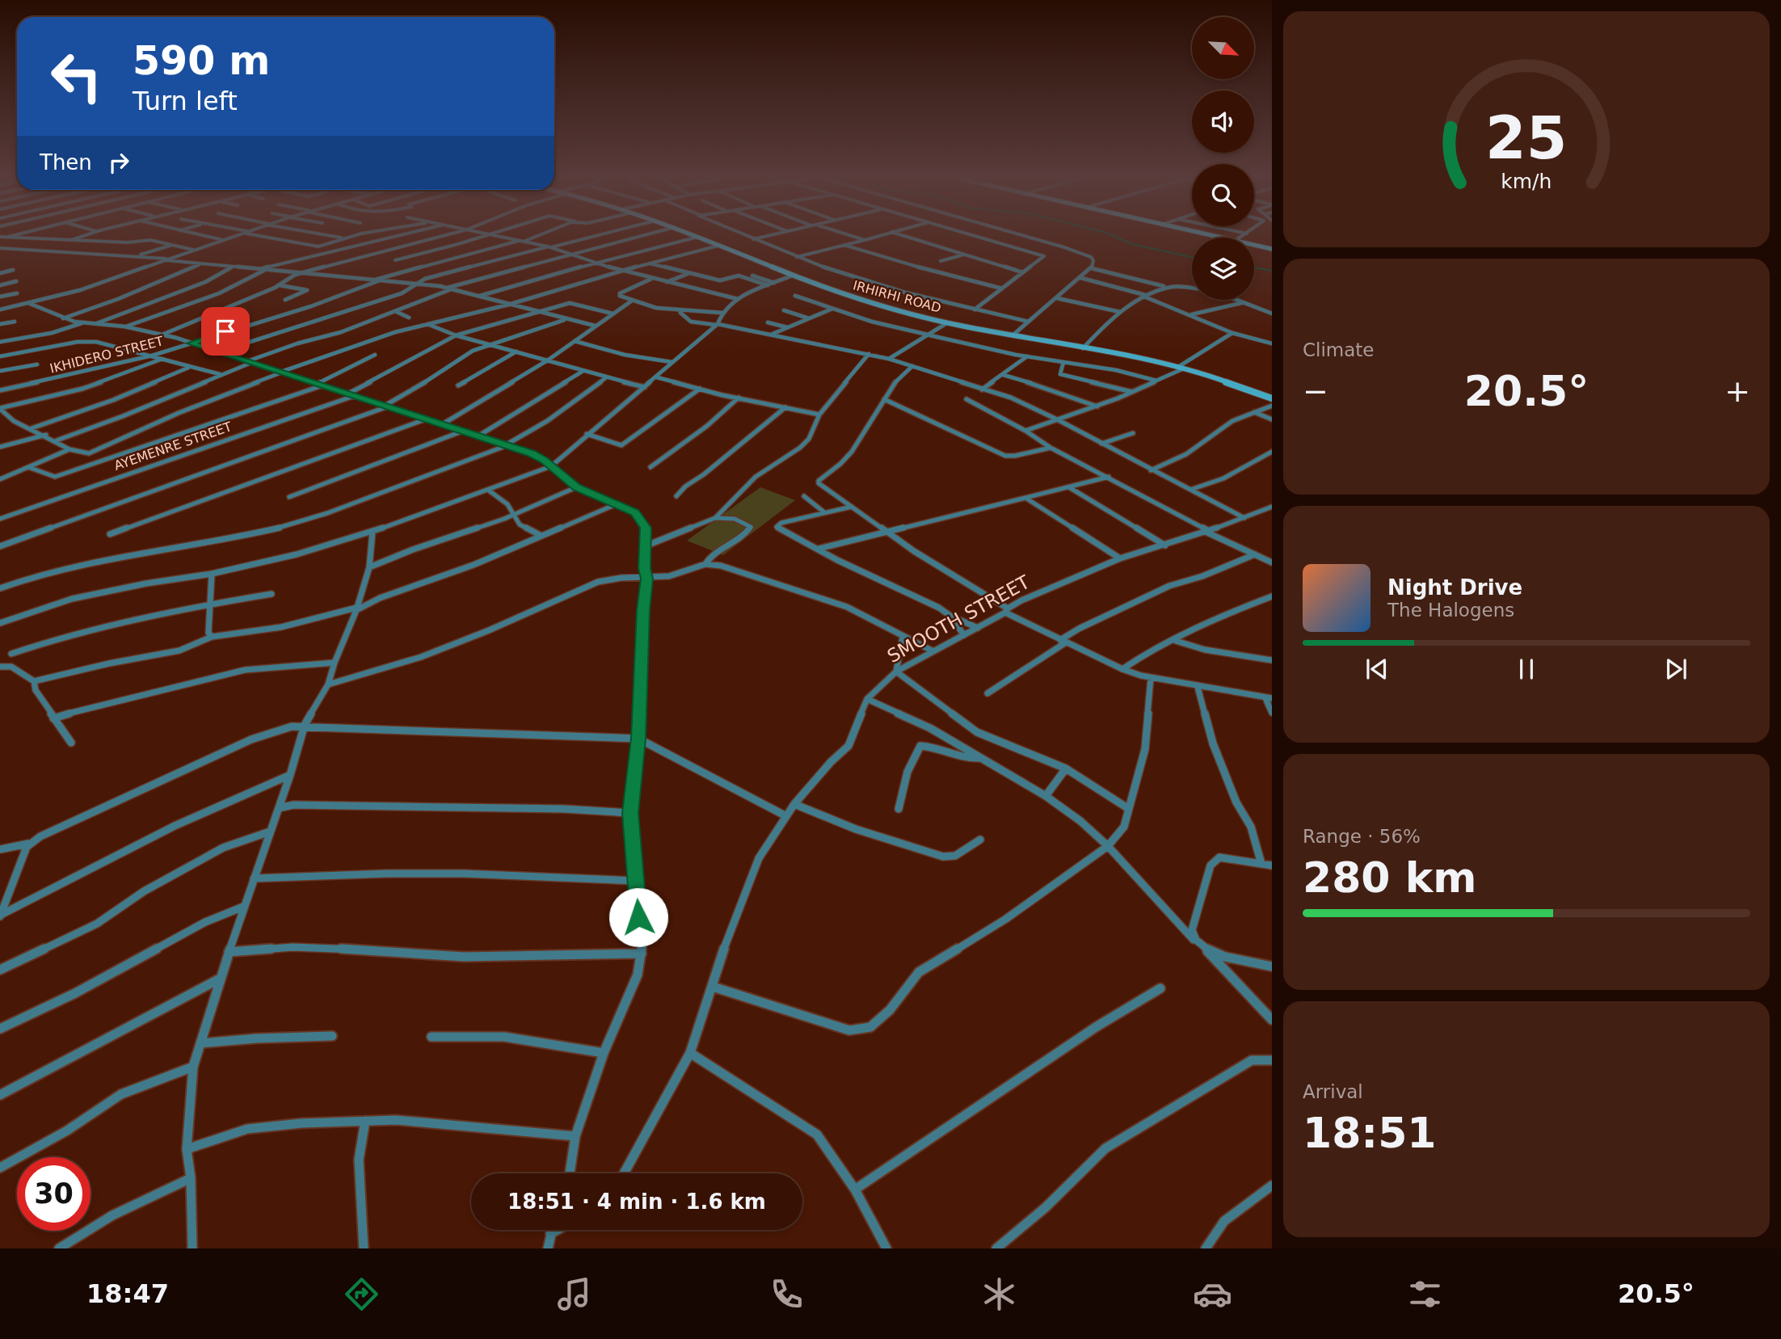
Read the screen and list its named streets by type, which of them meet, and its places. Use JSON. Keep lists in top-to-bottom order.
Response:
{
  "streets": {
    "street": [
      "IRHIRHI ROAD",
      "IKHIDERO STREET",
      "AYEMENRE STREET",
      "SMOOTH STREET"
    ]
  },
  "north": "bottom right",
  "page": {
    "turn": ["590 m", "Turn left"],
    "then": "Then",
    "tile": [
      "Climate",
      ["Range · 56%", "280 km"],
      ["Arrival", "18:51"]
    ],
    "heat": ["−", "20.5°", "+"],
    "song": ["Night Drive", "The Halogens"],
    "limit": "30",
    "trip": "18:51 · 4 min · 1.6 km",
    "tabs": ["18:47", "20.5°"],
    "gauge": ["25", "km/h"]
  }
}
